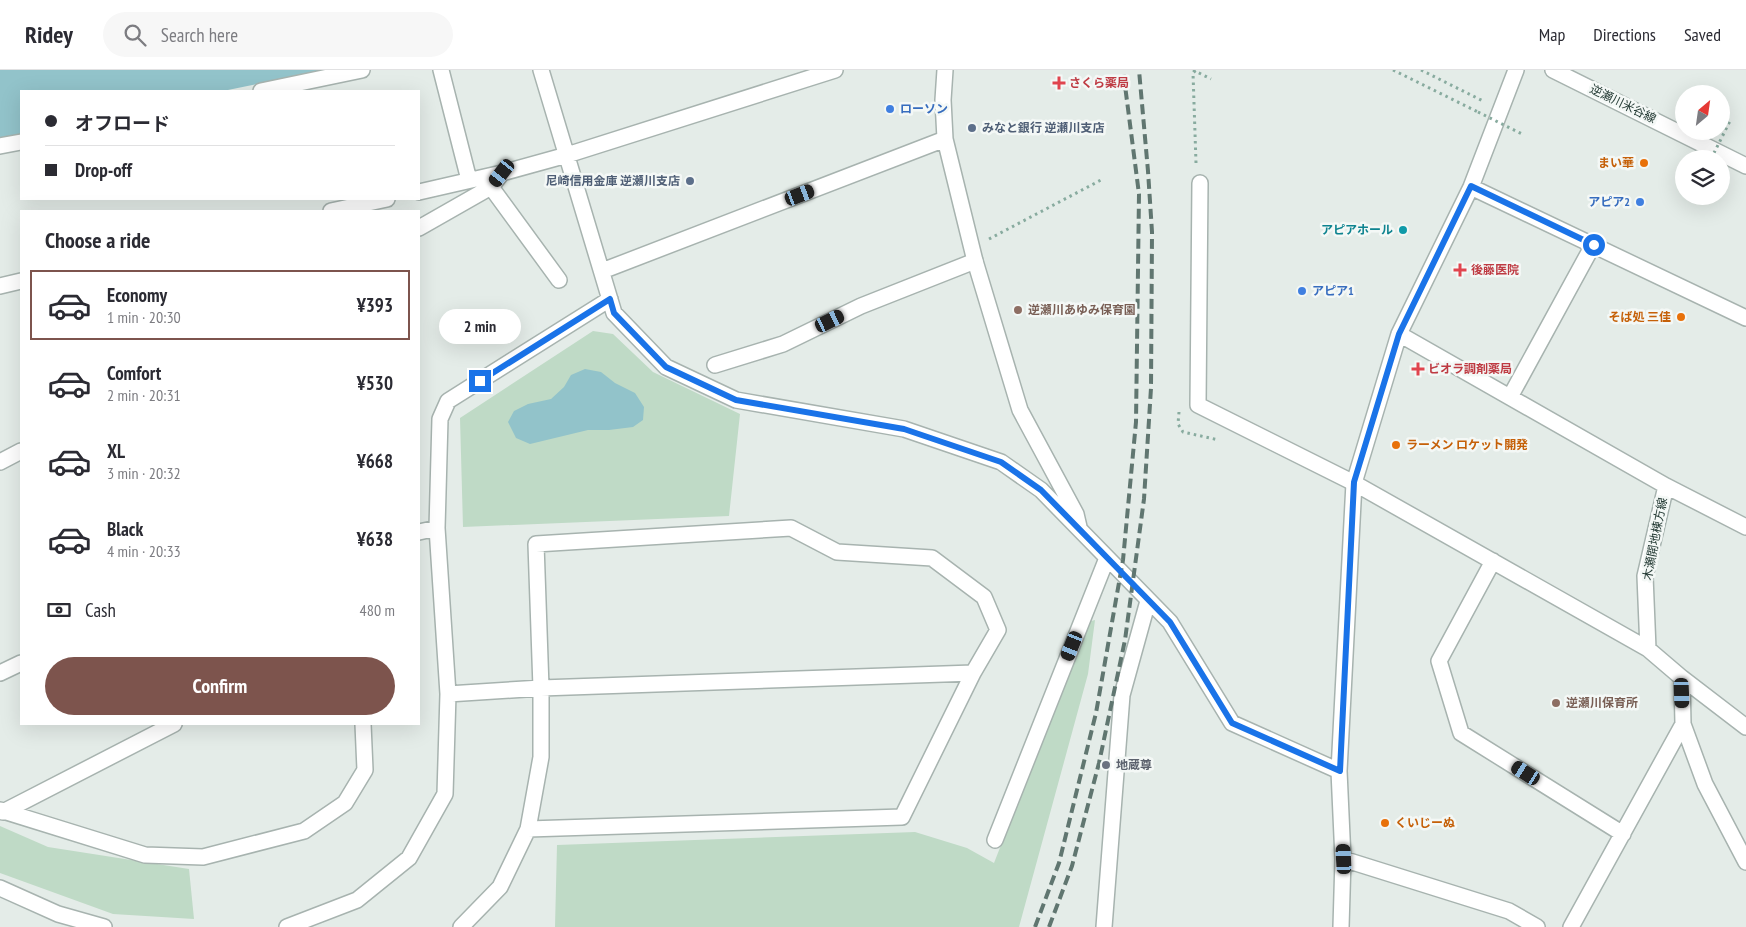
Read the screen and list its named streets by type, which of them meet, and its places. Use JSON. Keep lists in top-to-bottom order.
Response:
{
  "streets": {
    "street": ["逆瀬川米谷線", "木瀬開地棟方線"]
  },
  "places": {
    "health": ["さくら薬局", "後藤医院", "ビオラ調剤薬局"],
    "other": [
      "ローソン",
      "みなと銀行 逆瀬川支店",
      "まい華",
      "尼崎信用金庫 逆瀬川支店",
      "アピア2",
      "アピアホール",
      "アピア1",
      "逆瀬川あゆみ保育園",
      "そば処 三佳",
      "ラーメン ロケット開発",
      "逆瀬川保育所",
      "地蔵尊",
      "くいじーぬ"
    ]
  },
  "north": "top right",
  "page": {
    "header": "Ridey",
    "search": "Search here",
    "nav": ["Map", "Directions", "Saved"],
    "banner": ["オフロード", "Drop-off"],
    "heading": "Choose a ride",
    "list": [
      {
        "name": "Economy",
        "note": "1 min · 20:30",
        "value": "¥393"
      },
      {
        "name": "Comfort",
        "note": "2 min · 20:31",
        "value": "¥530"
      },
      {
        "name": "XL",
        "note": "3 min · 20:32",
        "value": "¥668"
      },
      {
        "name": "Black",
        "note": "4 min · 20:33",
        "value": "¥638"
      }
    ],
    "bubble": "2 min",
    "pay": ["Cash", "480 m"],
    "buttons": "Confirm"
  }
}
